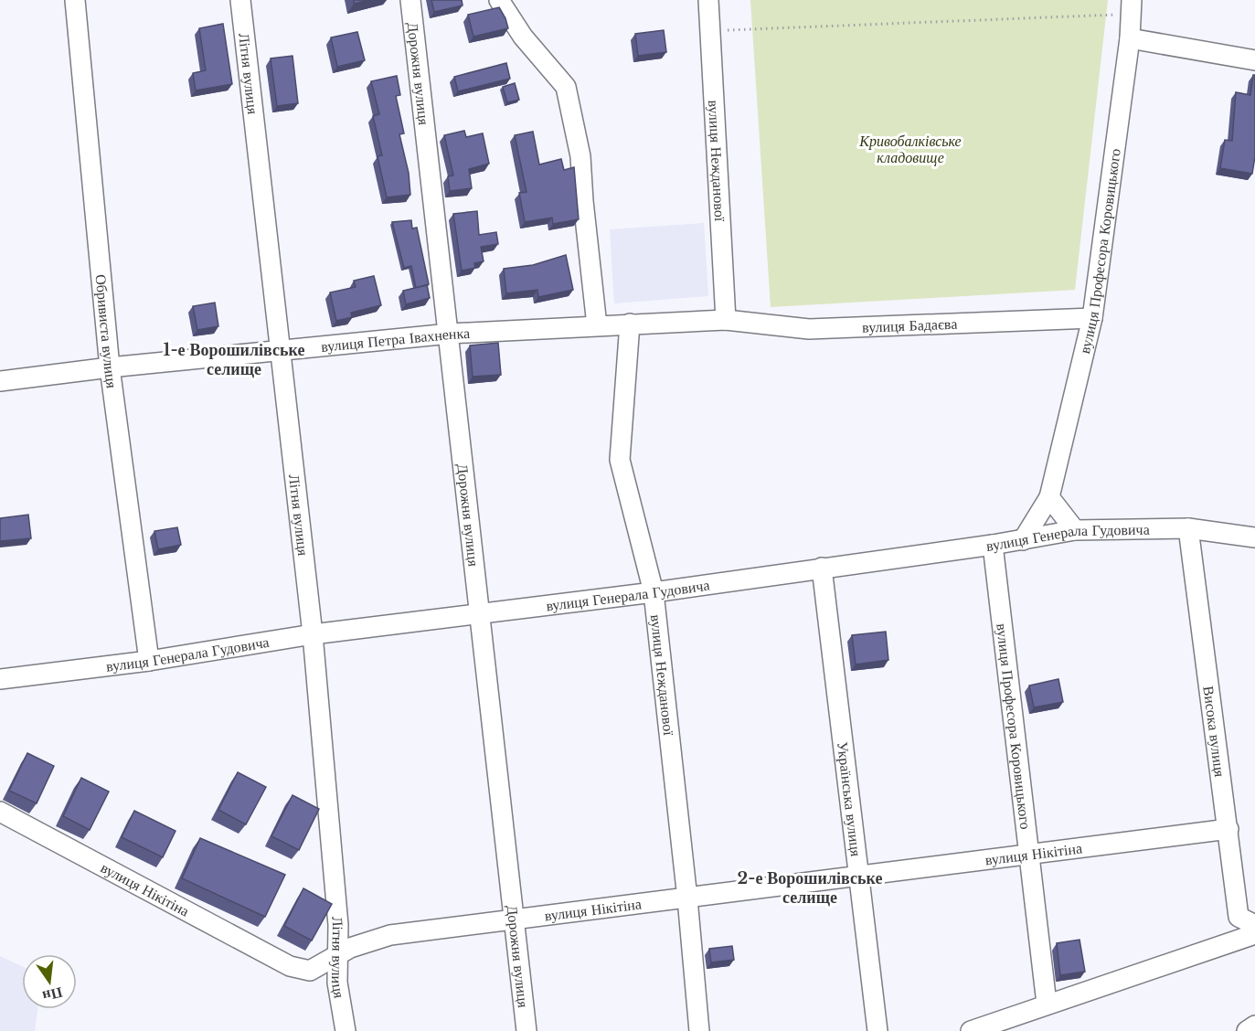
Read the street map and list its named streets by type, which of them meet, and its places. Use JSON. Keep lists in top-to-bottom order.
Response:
{
  "streets": {
    "street": [
      "Літня вулиця",
      "Дорожня вулиця",
      "вулиця Нежданової",
      "вулиця Професора Коровицького",
      "вулиця Бадаєва",
      "Обривиста вулиця",
      "вулиця Петра Івахненка",
      "вулиця Генерала Гудовича",
      "Висока вулиця",
      "Українська вулиця",
      "вулиця Нікітіна"
    ]
  },
  "crossings": [
    ["Літня вулиця", "вулиця Петра Івахненка"],
    ["Літня вулиця", "вулиця Генерала Гудовича"],
    ["Літня вулиця", "вулиця Нікітіна"],
    ["Дорожня вулиця", "вулиця Петра Івахненка"],
    ["Дорожня вулиця", "вулиця Генерала Гудовича"],
    ["Дорожня вулиця", "вулиця Нікітіна"],
    ["вулиця Нежданової", "вулиця Бадаєва"],
    ["вулиця Нежданової", "вулиця Петра Івахненка"],
    ["вулиця Нежданової", "вулиця Генерала Гудовича"],
    ["вулиця Нежданової", "вулиця Нікітіна"],
    ["вулиця Професора Коровицького", "вулиця Бадаєва"],
    ["вулиця Професора Коровицького", "вулиця Генерала Гудовича"],
    ["вулиця Професора Коровицького", "вулиця Нікітіна"],
    ["вулиця Бадаєва", "вулиця Петра Івахненка"],
    ["Обривиста вулиця", "вулиця Петра Івахненка"],
    ["Обривиста вулиця", "вулиця Генерала Гудовича"],
    ["вулиця Генерала Гудовича", "Висока вулиця"],
    ["вулиця Генерала Гудовича", "Українська вулиця"],
    ["Висока вулиця", "вулиця Нікітіна"],
    ["Українська вулиця", "вулиця Нікітіна"]
  ],
  "districts": ["1-е Ворошилівське селище", "2-е Ворошилівське селище"],
  "parks": ["Кривобалківське кладовище"],
  "north": "bottom"
}
